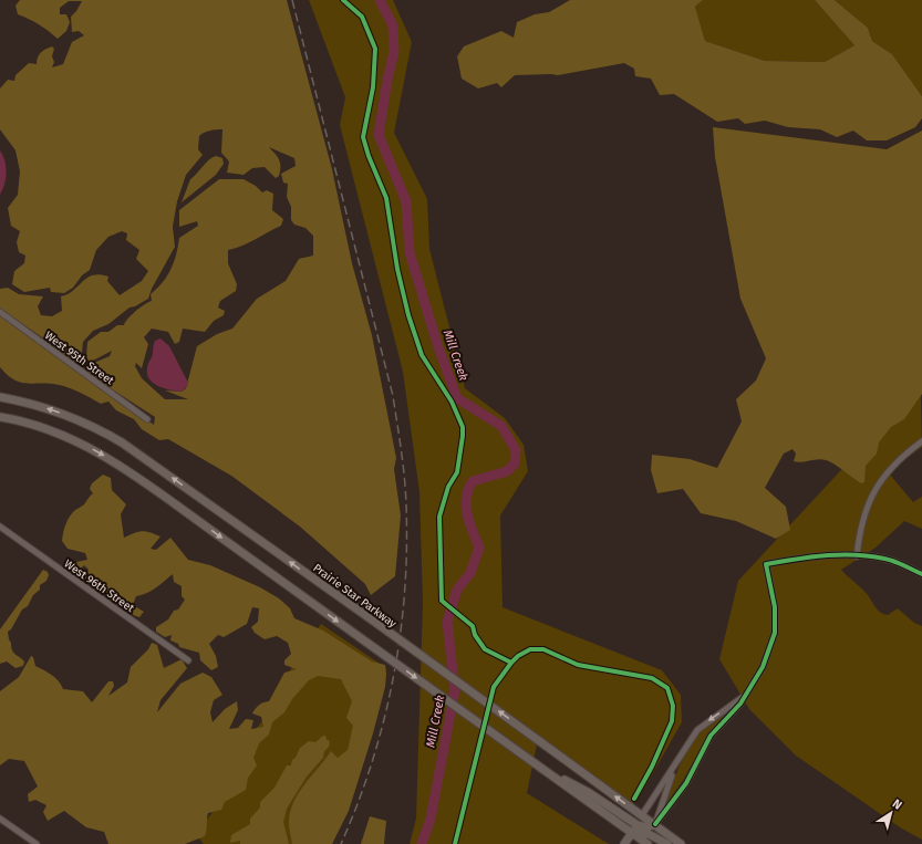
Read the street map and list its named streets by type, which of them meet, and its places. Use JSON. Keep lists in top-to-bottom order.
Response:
{
  "streets": {
    "main road": ["Prairie Star Parkway"],
    "street": ["West 95th Street", "West 96th Street"]
  },
  "water": ["Mill Creek"],
  "north": "top right"
}
